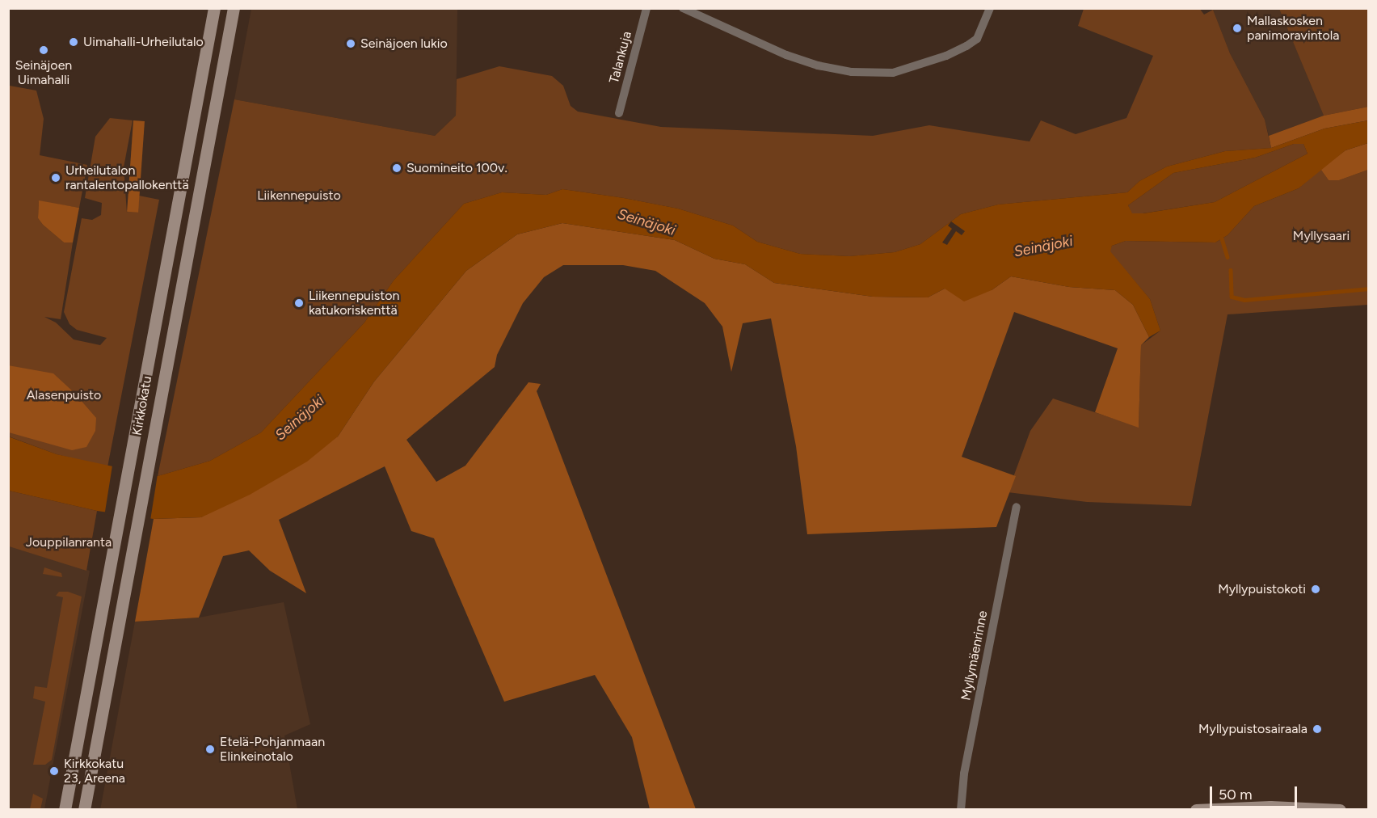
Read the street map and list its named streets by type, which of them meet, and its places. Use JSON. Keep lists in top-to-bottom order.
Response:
{
  "streets": {
    "main road": ["Kirkkokatu"],
    "street": ["Talankuja", "Myllymäenrinne"]
  },
  "water": ["Seinäjoki"],
  "parks": [
    "Liikennepuisto",
    "Myllysaari",
    "Alasenpuisto",
    "Jouppilanranta"
  ],
  "places": [
    "Mallaskosken panimoravintola",
    "Uimahalli-Urheilutalo",
    "Seinäjoen lukio",
    "Seinäjoen Uimahalli",
    "Suomineito 100v.",
    "Urheilutalon rantalentopallokenttä",
    "Liikennepuiston katukoriskenttä",
    "Myllypuistokoti",
    "Myllypuistosairaala",
    "Etelä-Pohjanmaan Elinkeinotalo",
    "Kirkkokatu 23, Areena"
  ],
  "scale_bar": "50 m"
}
